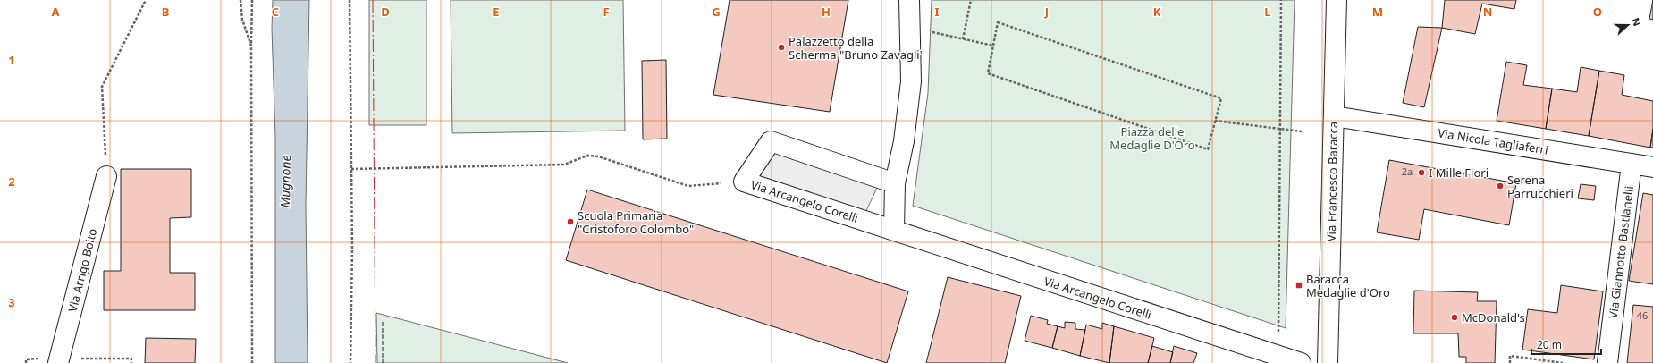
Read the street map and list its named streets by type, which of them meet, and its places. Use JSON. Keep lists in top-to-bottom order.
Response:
{
  "streets": {
    "street": [
      "Via Nicola Tagliaferri",
      "Via Francesco Baracca",
      "Via Arcangelo Corelli",
      "Via Giannotto Bastianelli",
      "Via Arrigo Boito"
    ]
  },
  "crossings": [
    ["Via Nicola Tagliaferri", "Via Francesco Baracca"],
    ["Via Nicola Tagliaferri", "Via Giannotto Bastianelli"]
  ],
  "water": ["Mugnone"],
  "parks": ["Piazza delle Medaglie D'Oro"],
  "places": {
    "other": [
      "Palazzetto della Scherma \"Bruno Zavagli\"",
      "I Mille Fiori",
      "Serena Parrucchieri",
      "Scuola Primaria \"Cristoforo Colombo\"",
      "McDonald's"
    ],
    "transit": ["Baracca Medaglie d'Oro"]
  },
  "house_numbers": ["2a", "46"],
  "scale_bar": "20 m",
  "north": "right",
  "grid": {
    "columns": [
      "A",
      "B",
      "C",
      "D",
      "E",
      "F",
      "G",
      "H",
      "I",
      "J",
      "K",
      "L",
      "M",
      "N",
      "O"
    ],
    "rows": ["1", "2", "3"]
  }
}
